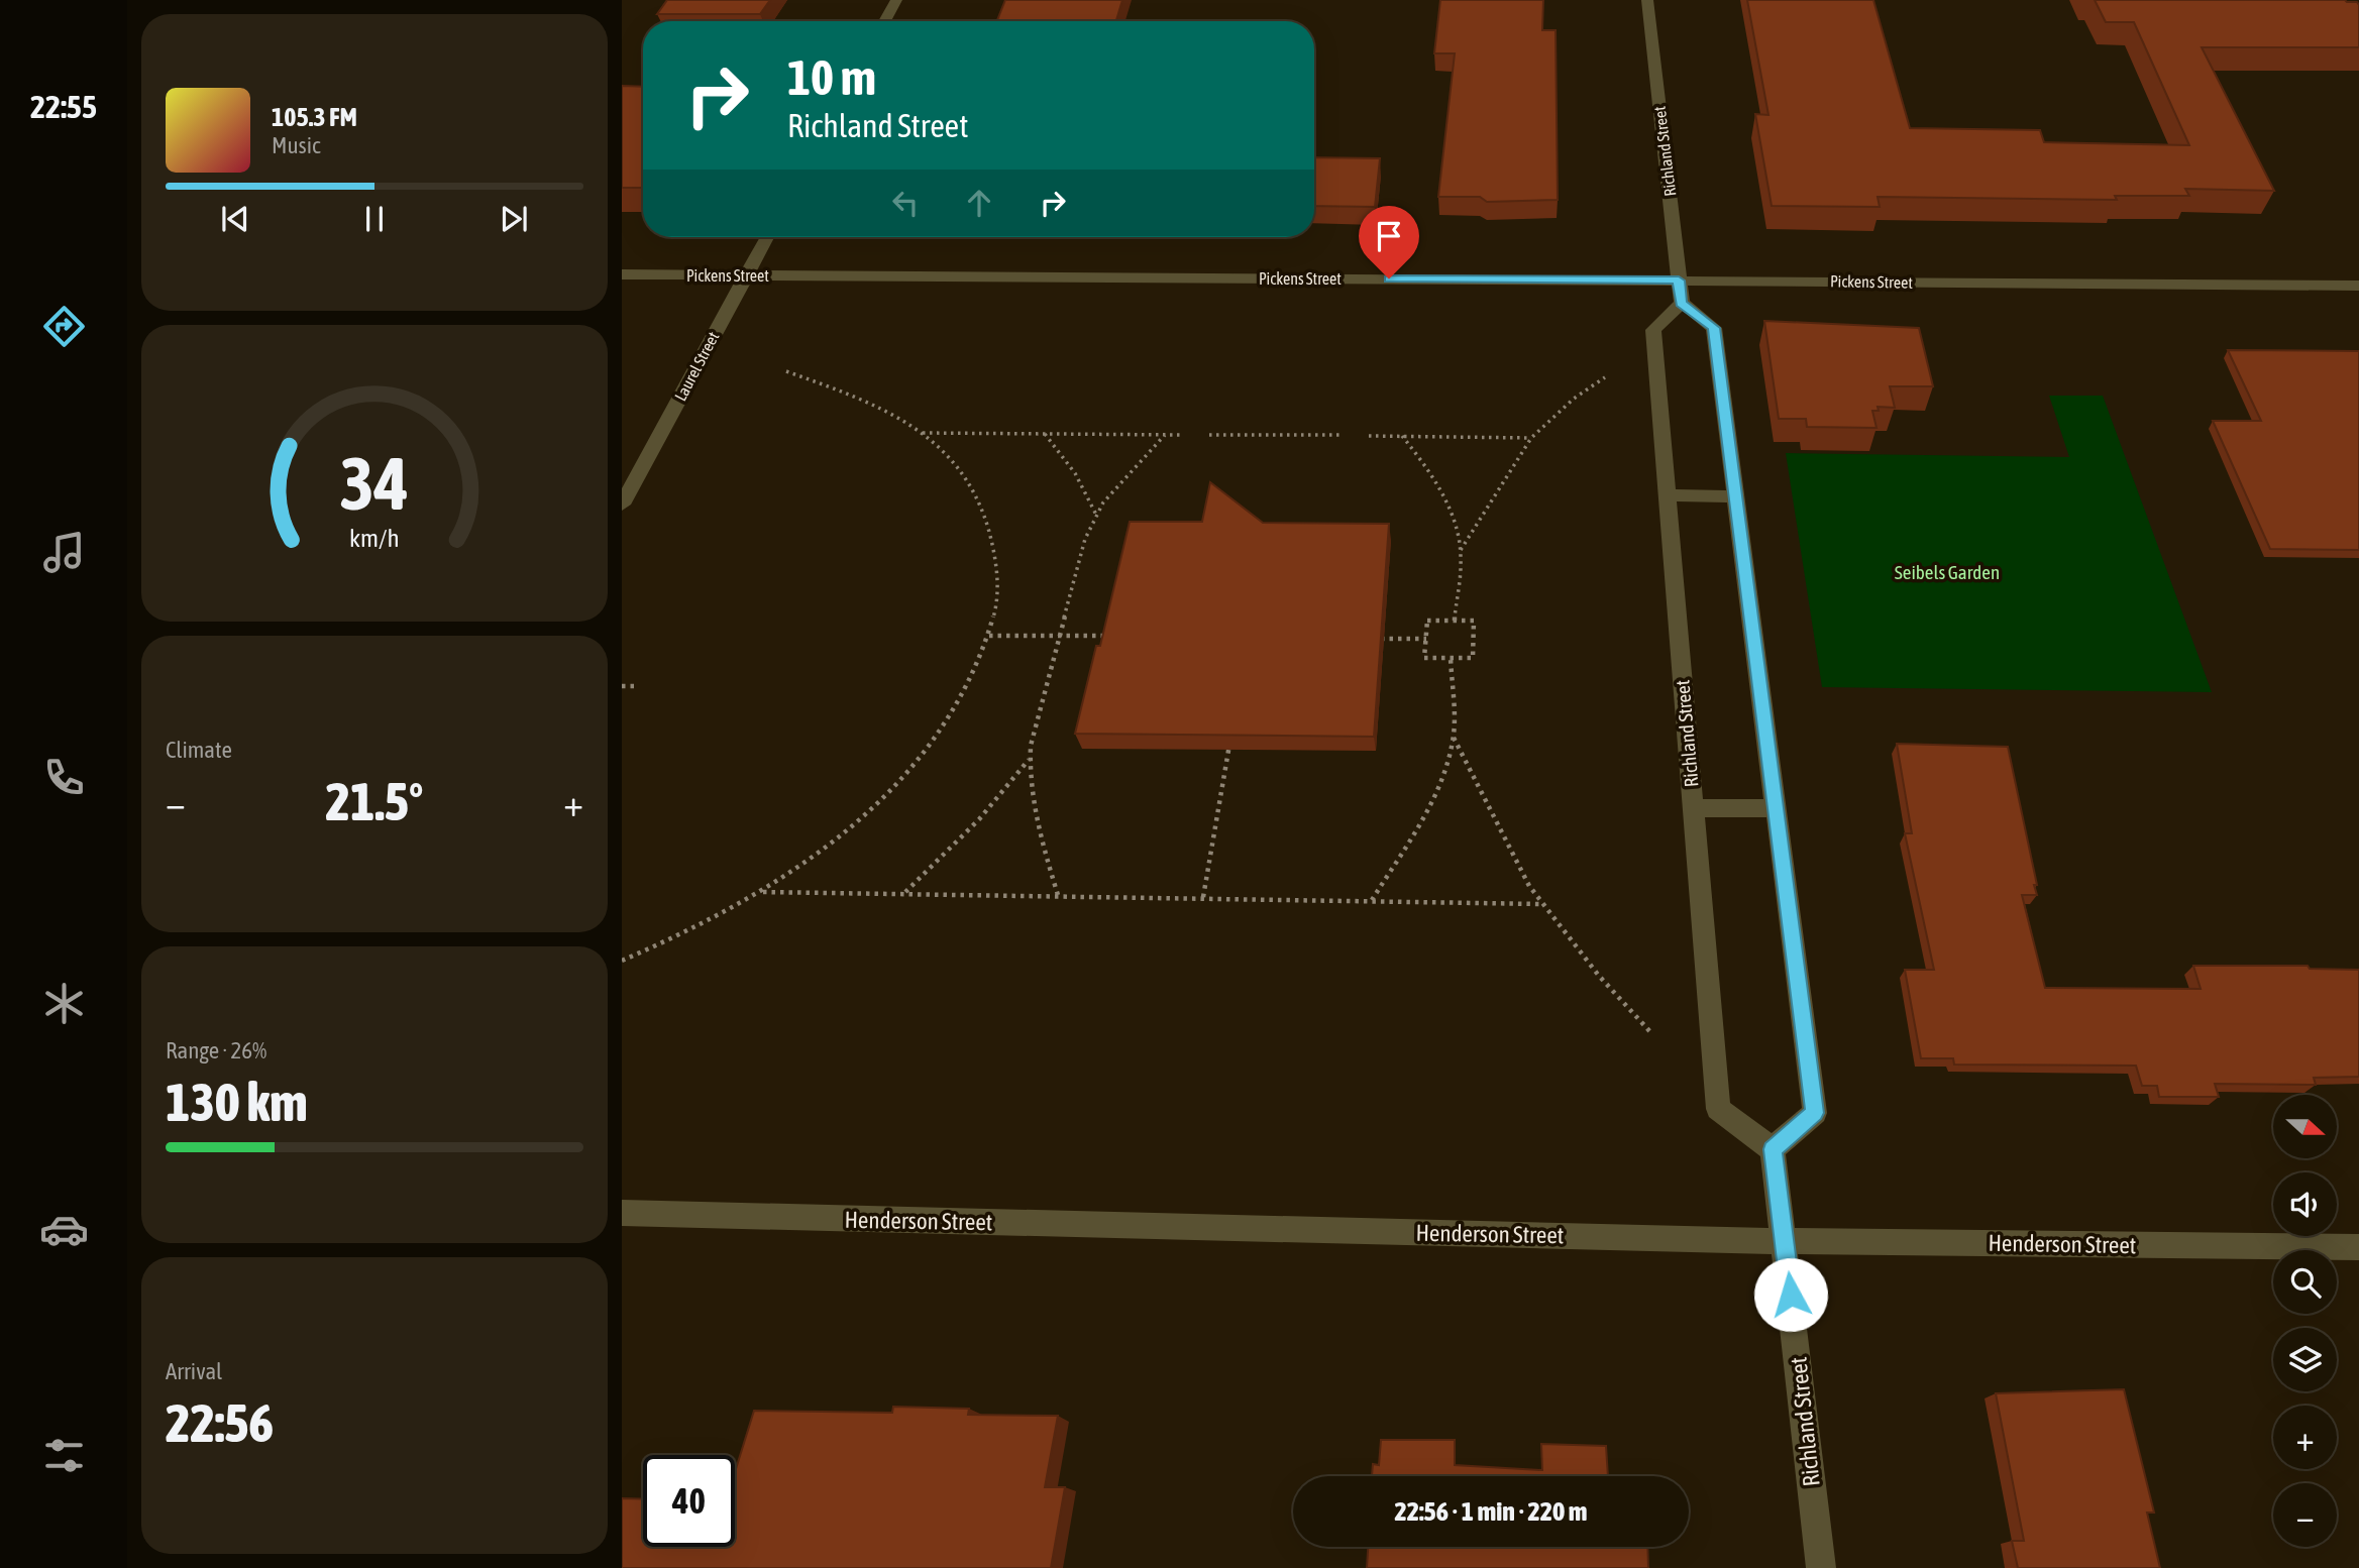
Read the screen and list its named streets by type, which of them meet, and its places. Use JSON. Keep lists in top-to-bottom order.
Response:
{
  "streets": {
    "street": [
      "Richland Street",
      "Pickens Street",
      "Laurel Street",
      "Henderson Street"
    ]
  },
  "crossings": [
    ["Richland Street", "Pickens Street"],
    ["Richland Street", "Henderson Street"],
    ["Pickens Street", "Laurel Street"]
  ],
  "parks": ["Seibels Garden"],
  "north": "right",
  "page": {
    "tabs": "22:55",
    "turn": ["10 m", "Richland Street"],
    "song": ["105.3 FM", "Music"],
    "tile": [
      "Climate",
      ["Range · 26%", "130 km"],
      ["Arrival", "22:56"]
    ],
    "heat": ["−", "21.5°", "+"],
    "map_buttons": ["+", "−"],
    "limit": "40",
    "trip": "22:56 · 1 min · 220 m",
    "gauge": ["34", "km/h"]
  }
}
